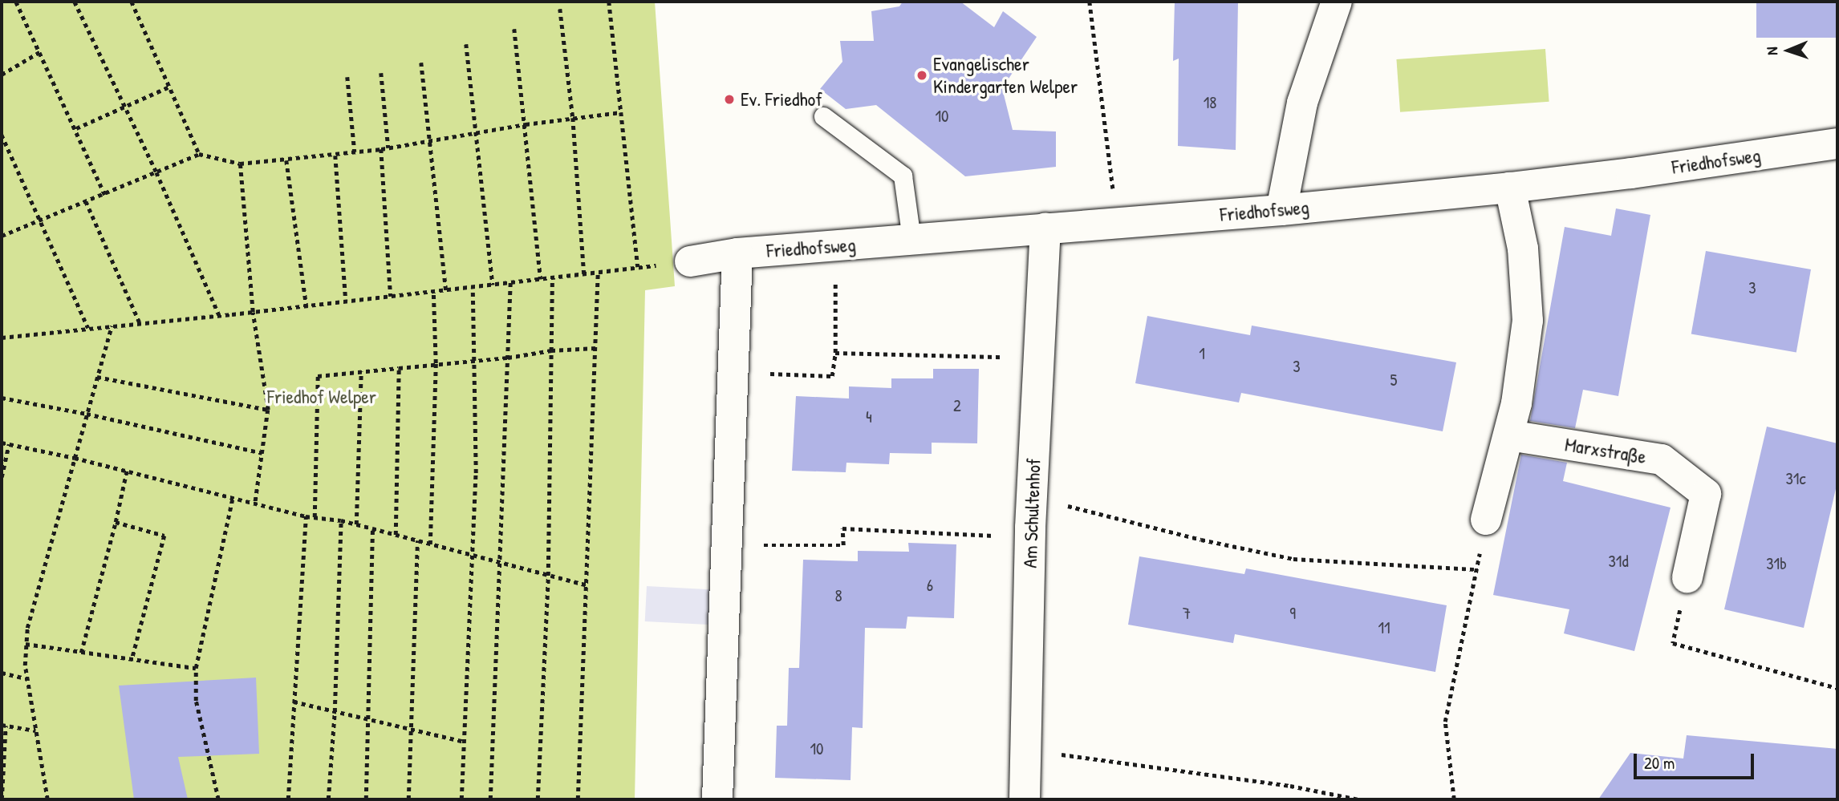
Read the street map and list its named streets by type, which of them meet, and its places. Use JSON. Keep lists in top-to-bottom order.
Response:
{
  "streets": {
    "street": ["Friedhofsweg", "Marxstraße", "Am Schultenhof"]
  },
  "crossings": [
    ["Friedhofsweg", "Am Schultenhof"]
  ],
  "parks": ["Friedhof Welper"],
  "places": ["Evangelischer Kindergarten Welper", "Ev. Friedhof"],
  "house_numbers": [
    "18",
    "10",
    "3",
    "1",
    "3",
    "5",
    "2",
    "4",
    "31c",
    "31d",
    "31b",
    "6",
    "8",
    "7",
    "9",
    "11",
    "10"
  ],
  "scale_bar": "20 m",
  "north": "left"
}
